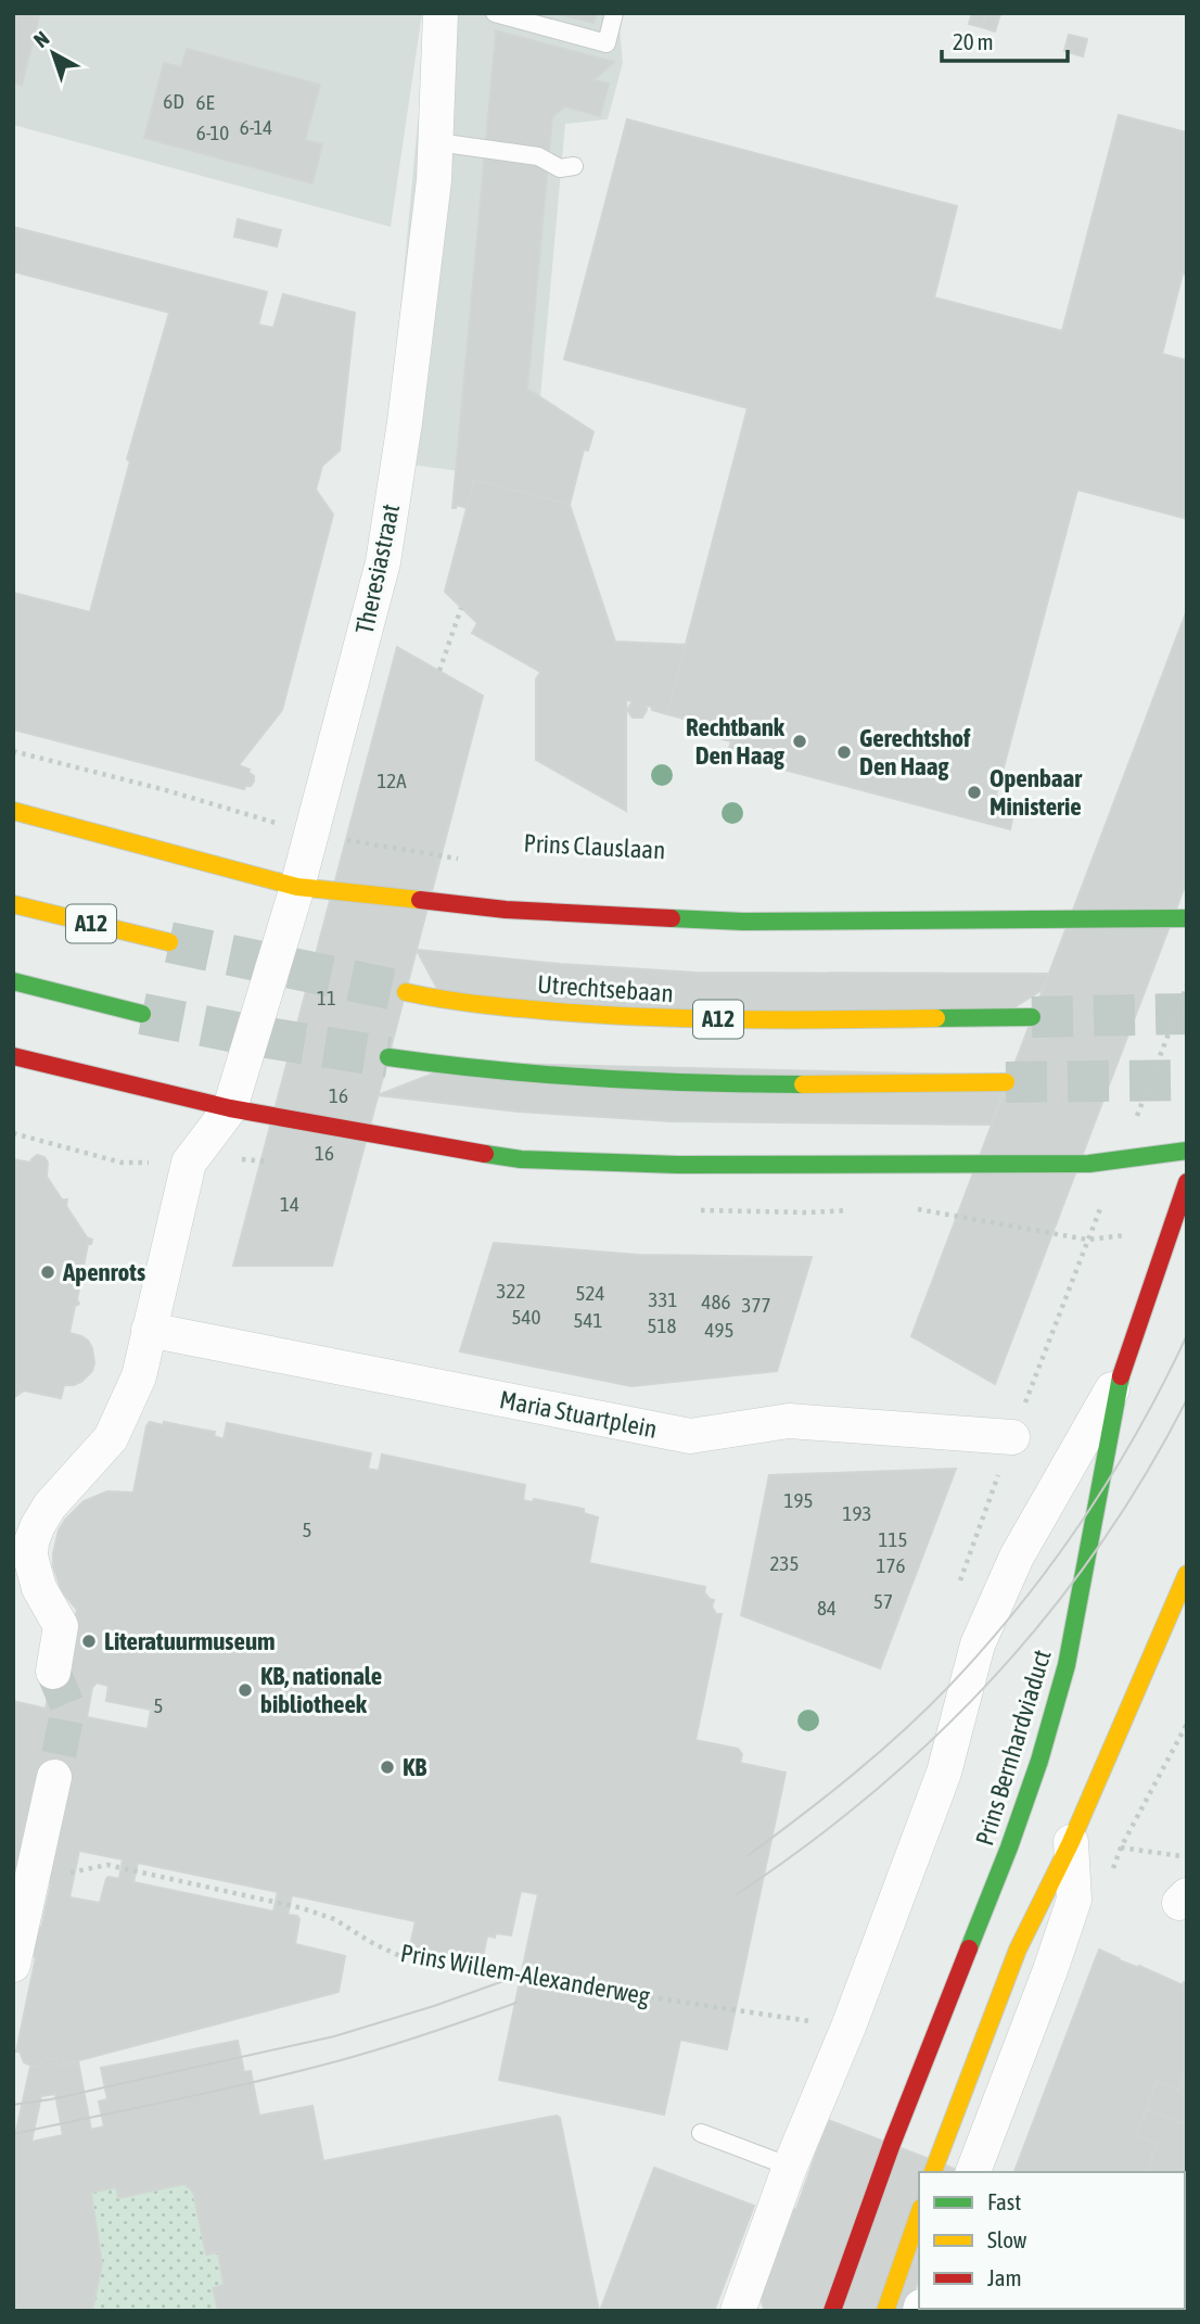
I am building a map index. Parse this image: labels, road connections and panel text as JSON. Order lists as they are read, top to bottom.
{
  "streets": {
    "street": [
      "Theresiastraat",
      "A12",
      "Utrechtsebaan",
      "Maria Stuartplein",
      "Prins Bernhardviaduct"
    ],
    "path": ["Prins Willem-Alexanderweg"]
  },
  "places": [
    "Rechtbank Den Haag",
    "Gerechtshof Den Haag",
    "Openbaar Ministerie",
    "Apenrots",
    "Literatuurmuseum",
    "KB, nationale bibliotheek",
    "KB"
  ],
  "house_numbers": [
    "6D",
    "6E",
    "6-14",
    "6-10",
    "12A",
    "11",
    "16",
    "16",
    "14",
    "322",
    "524",
    "331",
    "486",
    "377",
    "540",
    "541",
    "518",
    "495",
    "195",
    "193",
    "5",
    "115",
    "235",
    "176",
    "57",
    "84",
    "5"
  ],
  "legend": ["Fast", "Slow", "Jam"],
  "scale_bar": "20 m",
  "north": "top left"
}
